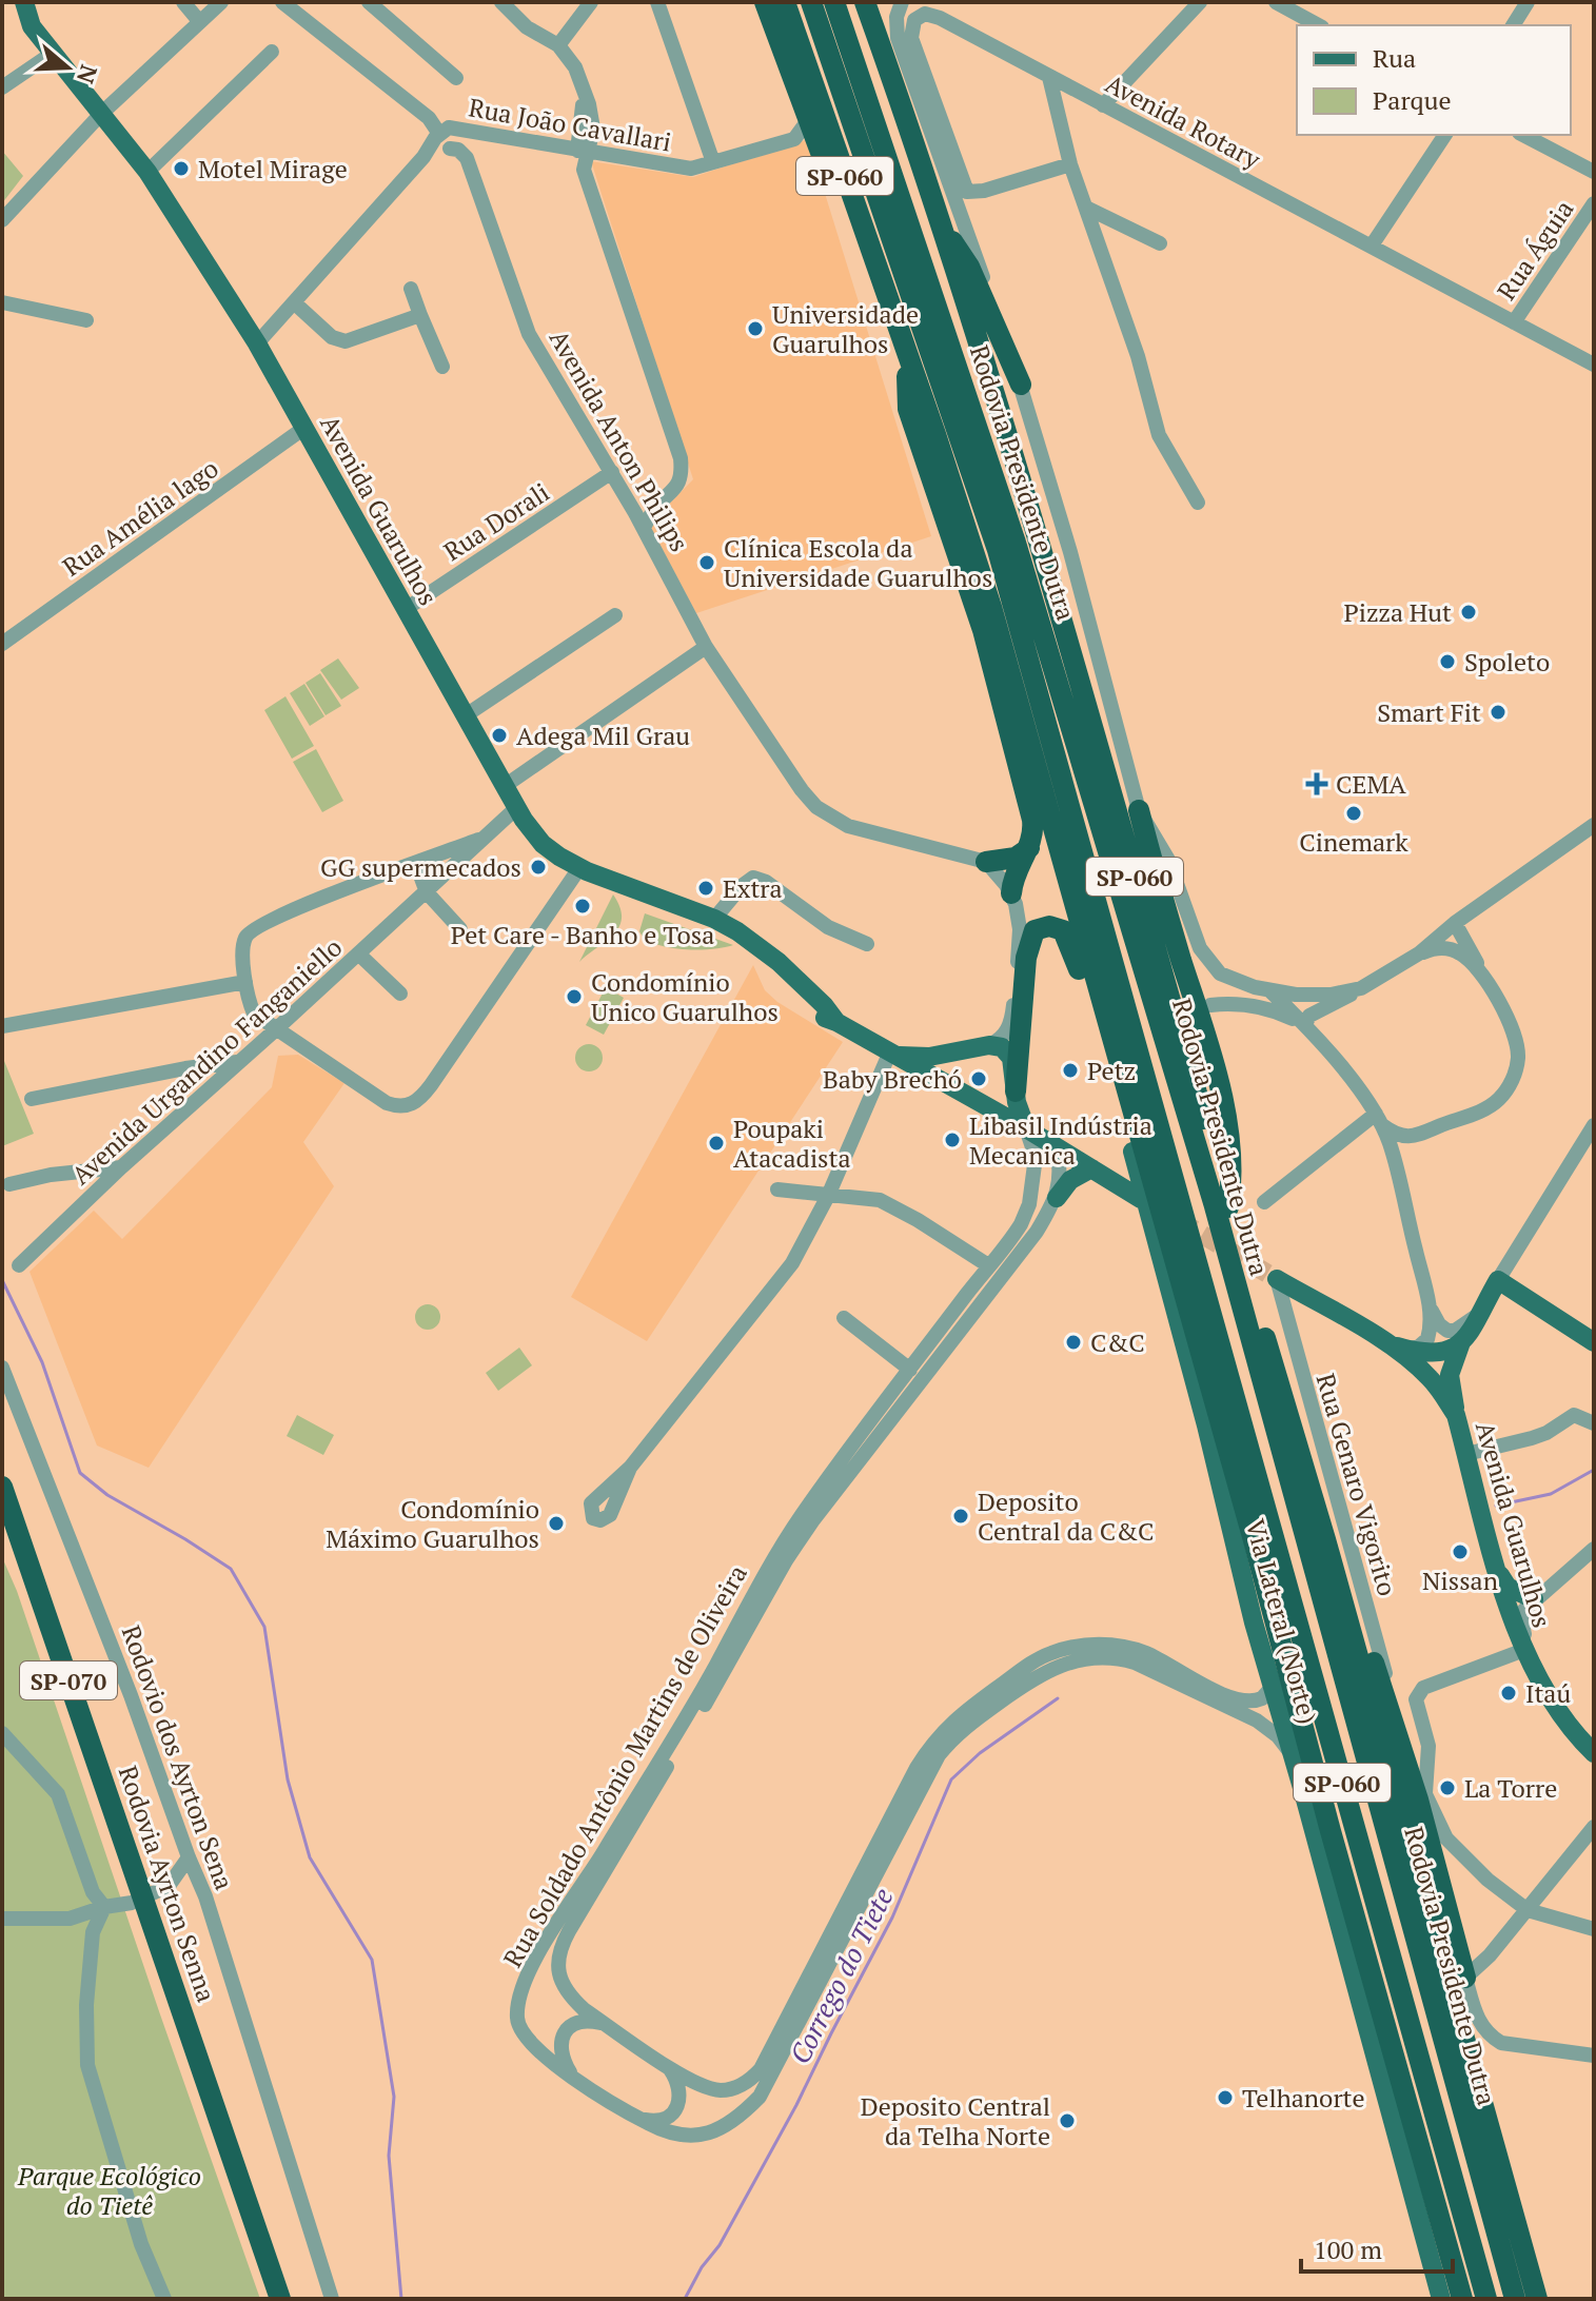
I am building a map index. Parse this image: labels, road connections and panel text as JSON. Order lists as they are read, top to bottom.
{
  "streets": {
    "highway": [
      "SP-060",
      "Rodovia Presidente Dutra",
      "SP-070",
      "Rodovia Ayrton Senna"
    ],
    "main road": ["Avenida Guarulhos", "Via Lateral (Norte)"],
    "street": [
      "Avenida Rotary",
      "Rua João Cavallari",
      "Rua Águia",
      "Avenida Anton Philips",
      "Rua Amélia lago",
      "Rua Dorali",
      "Avenida Urgandino Fanganiello",
      "Rua Genaro Vigorito",
      "Rodovio dos Ayrton Sena",
      "Rua Soldado Antônio Martins de Oliveira"
    ]
  },
  "crossings": [
    ["Avenida Rotary", "Rua Águia"],
    ["Rua João Cavallari", "Avenida Guarulhos"],
    ["SP-060", "Avenida Guarulhos"],
    ["Avenida Anton Philips", "Rua Dorali"],
    ["Avenida Guarulhos", "Rua Amélia lago"],
    ["Avenida Guarulhos", "Rua Dorali"],
    ["Avenida Guarulhos", "Avenida Urgandino Fanganiello"],
    ["Avenida Guarulhos", "Rua Genaro Vigorito"],
    ["Avenida Guarulhos", "Rua Soldado Antônio Martins de Oliveira"],
    ["Via Lateral (Norte)", "Rua Soldado Antônio Martins de Oliveira"]
  ],
  "water": ["Corrego do Tiete"],
  "parks": ["Parque Ecológico do Tietê"],
  "places": {
    "other": [
      "Motel Mirage",
      "Universidade Guarulhos",
      "Clínica Escola da Universidade Guarulhos",
      "Pizza Hut",
      "Spoleto",
      "Smart Fit",
      "Adega Mil Grau",
      "Cinemark",
      "GG supermecados",
      "Extra",
      "Pet Care - Banho e Tosa",
      "Condomínio Unico Guarulhos",
      "Petz",
      "Baby Brechó",
      "Libasil Indústria Mecanica",
      "Poupaki Atacadista",
      "C&C",
      "Deposito Central da C&C",
      "Condomínio Máximo Guarulhos",
      "Nissan",
      "Itaú",
      "La Torre",
      "Telhanorte",
      "Deposito Central da Telha Norte"
    ],
    "health": ["CEMA"]
  },
  "legend": ["Rua", "Parque"],
  "scale_bar": "100 m",
  "north": "right"
}
